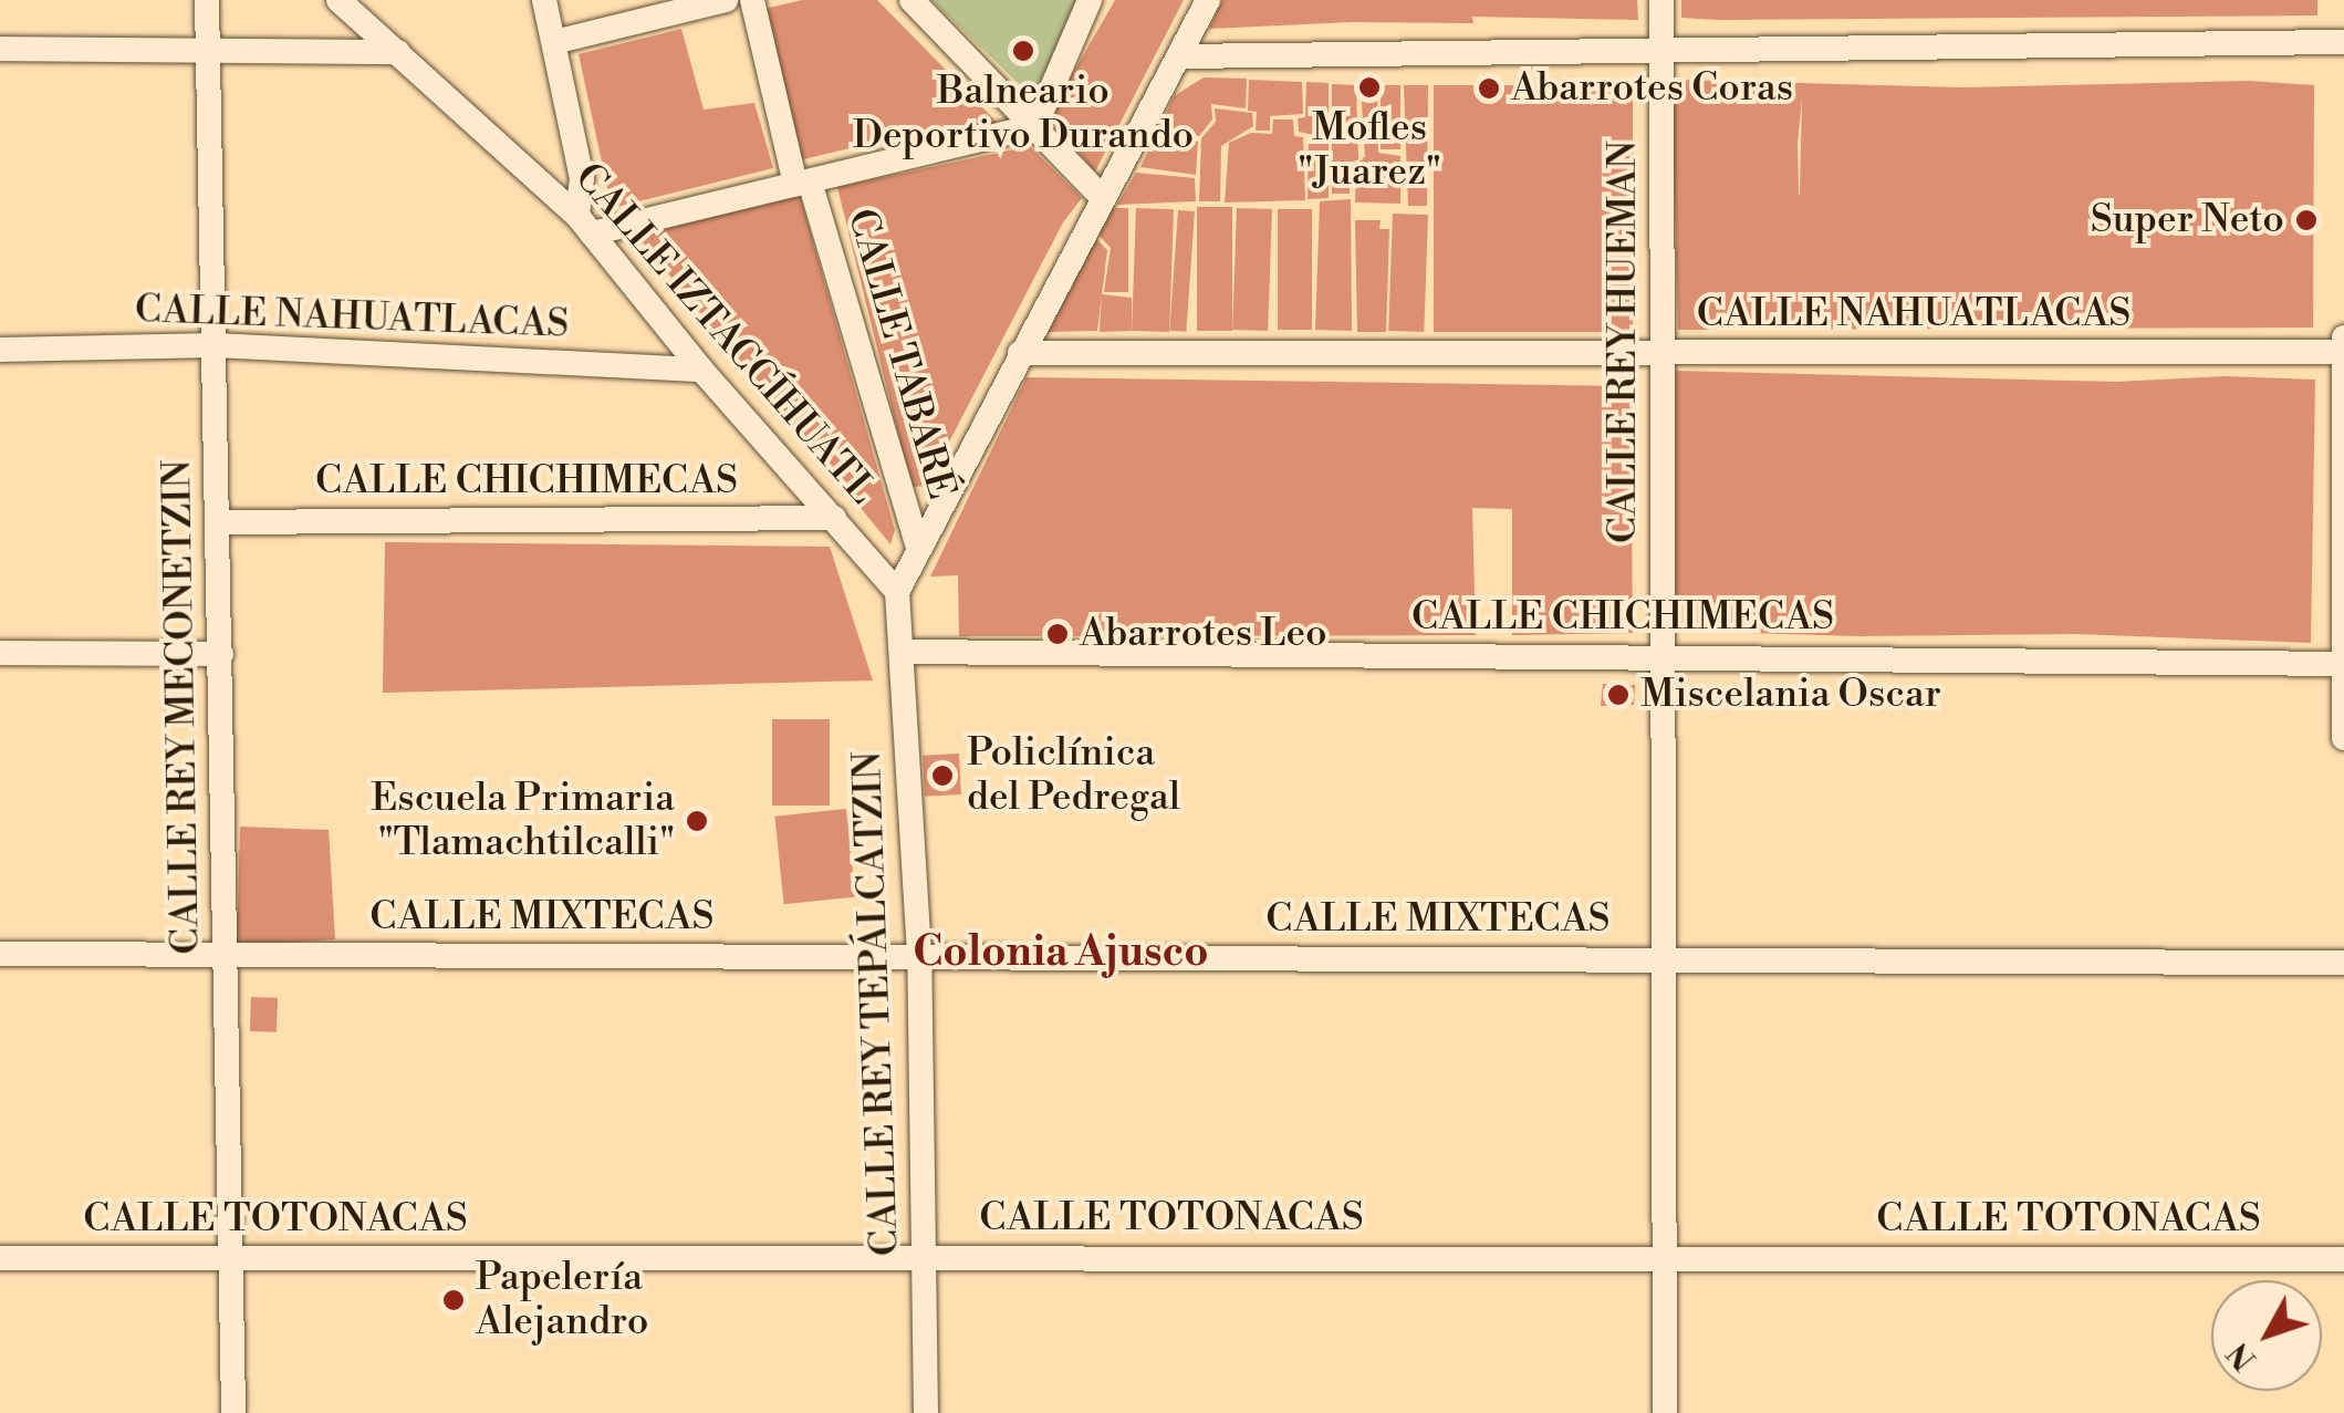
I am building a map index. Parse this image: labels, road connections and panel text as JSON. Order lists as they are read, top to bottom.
{
  "streets": {
    "street": [
      "CALLE NAHUATLACAS",
      "CALLE IZTACCÍHUATL",
      "CALLE REY HUEMAN",
      "CALLE TABARÉ",
      "CALLE CHICHIMECAS",
      "CALLE REY MECONETZIN",
      "CALLE MIXTECAS",
      "CALLE REY TEPÁLCATZIN",
      "CALLE TOTONACAS"
    ]
  },
  "crossings": [
    ["CALLE NAHUATLACAS", "CALLE IZTACCÍHUATL"],
    ["CALLE NAHUATLACAS", "CALLE REY HUEMAN"],
    ["CALLE NAHUATLACAS", "CALLE REY MECONETZIN"],
    ["CALLE IZTACCÍHUATL", "CALLE CHICHIMECAS"],
    ["CALLE IZTACCÍHUATL", "CALLE REY TEPÁLCATZIN"],
    ["CALLE REY HUEMAN", "CALLE CHICHIMECAS"],
    ["CALLE REY HUEMAN", "CALLE MIXTECAS"],
    ["CALLE REY HUEMAN", "CALLE TOTONACAS"],
    ["CALLE CHICHIMECAS", "CALLE REY MECONETZIN"],
    ["CALLE CHICHIMECAS", "CALLE REY TEPÁLCATZIN"],
    ["CALLE REY MECONETZIN", "CALLE MIXTECAS"],
    ["CALLE REY MECONETZIN", "CALLE TOTONACAS"],
    ["CALLE MIXTECAS", "CALLE REY TEPÁLCATZIN"],
    ["CALLE REY TEPÁLCATZIN", "CALLE TOTONACAS"]
  ],
  "districts": ["Colonia Ajusco"],
  "places": [
    "Balneario Deportivo Durando",
    "Mofles \"Juarez\"",
    "Abarrotes Coras",
    "Super Neto",
    "Abarrotes Leo",
    "Miscelania Oscar",
    "Policlínica del Pedregal",
    "Escuela Primaria \"Tlamachtilcalli\"",
    "Papelería Alejandro"
  ],
  "north": "bottom left"
}
